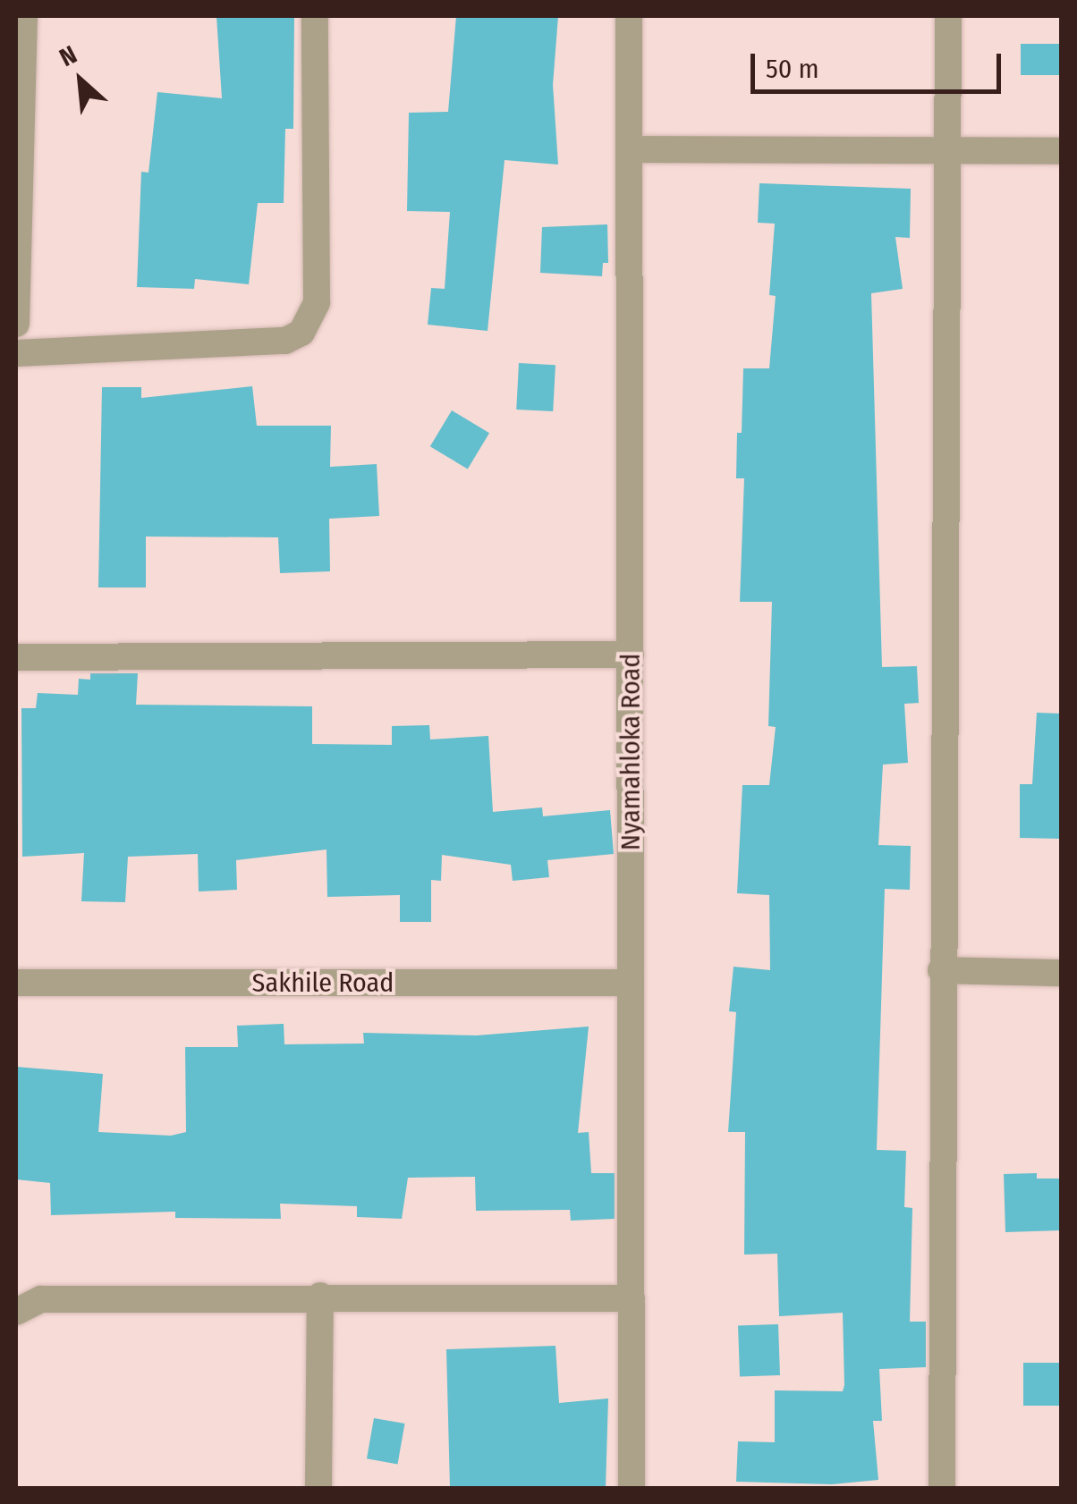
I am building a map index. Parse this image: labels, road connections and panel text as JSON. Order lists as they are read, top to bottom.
{
  "streets": {
    "street": ["Nyamahloka Road", "Sakhile Road"]
  },
  "crossings": [
    ["Nyamahloka Road", "Sakhile Road"]
  ],
  "scale_bar": "50 m",
  "north": "top left"
}
